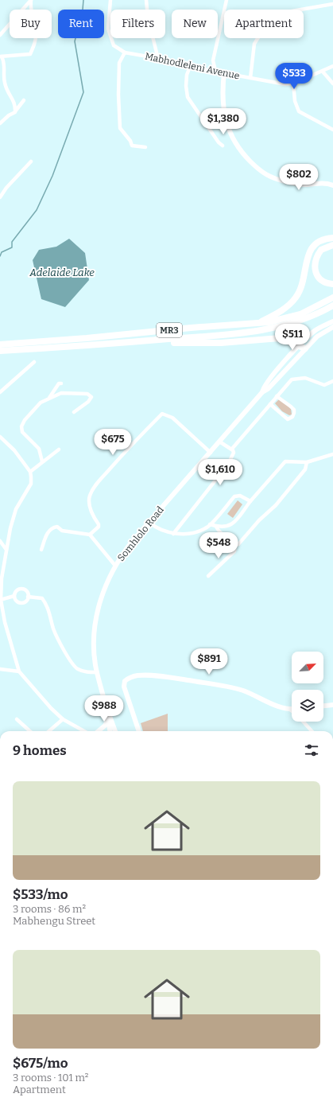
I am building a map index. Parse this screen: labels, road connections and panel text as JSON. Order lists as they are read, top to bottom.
{
  "streets": {
    "highway": ["MR3"],
    "main road": ["Somhlolo Road"],
    "street": ["Mabhodleleni Avenue"]
  },
  "water": ["Adelaide Lake"],
  "north": "top right",
  "page": {
    "chip": [
      "Buy",
      "Rent",
      "Filters",
      "New",
      "Apartment"
    ],
    "price": [
      "$533",
      "$1,380",
      "$802",
      "$511",
      "$675",
      "$1,610",
      "$548",
      "$891",
      "$988"
    ],
    "heading": "9 homes",
    "list": [
      {
        "name": "$533/mo",
        "note": "3 rooms · 86 m² · Mabhengu Street"
      },
      {
        "name": "$675/mo",
        "note": "3 rooms · 101 m² · Apartment"
      }
    ]
  }
}
